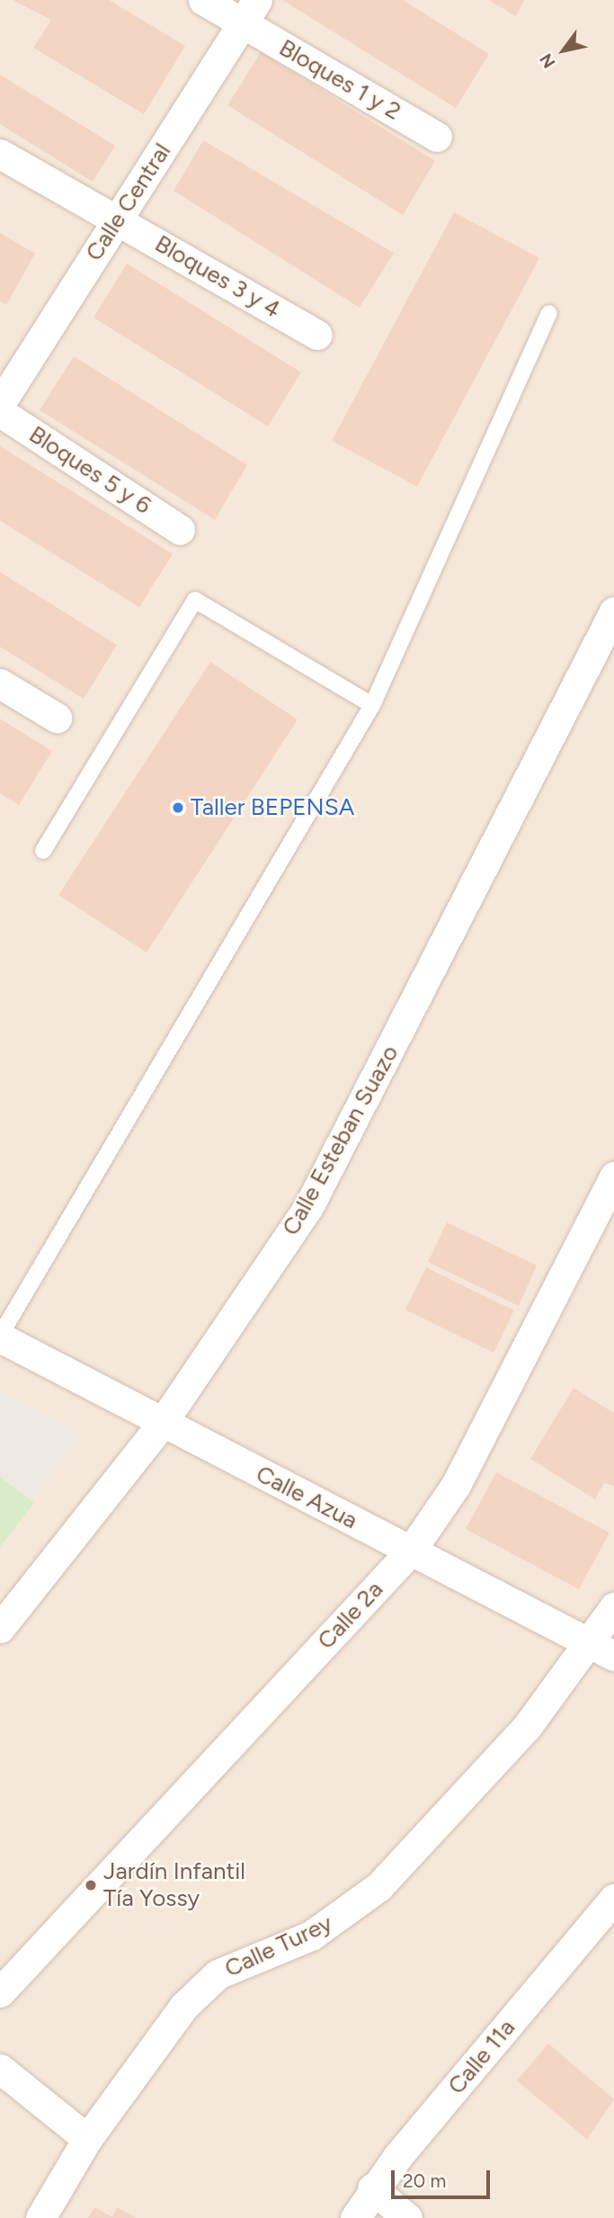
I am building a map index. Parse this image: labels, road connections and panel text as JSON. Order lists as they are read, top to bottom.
{
  "streets": {
    "street": [
      "Bloques 1 y 2",
      "Calle Central",
      "Bloques 3 y 4",
      "Bloques 5 y 6",
      "Calle Esteban Suazo",
      "Calle Azua",
      "Calle 2a",
      "Calle Turey",
      "Calle 11a"
    ]
  },
  "crossings": [
    ["Bloques 1 y 2", "Calle Central"],
    ["Calle Central", "Bloques 3 y 4"],
    ["Calle Esteban Suazo", "Calle Azua"],
    ["Calle Azua", "Calle 2a"],
    ["Calle Azua", "Calle Turey"]
  ],
  "places": ["Taller BEPENSA", "Jardín Infantil Tía Yossy"],
  "scale_bar": "20 m",
  "north": "bottom left"
}
